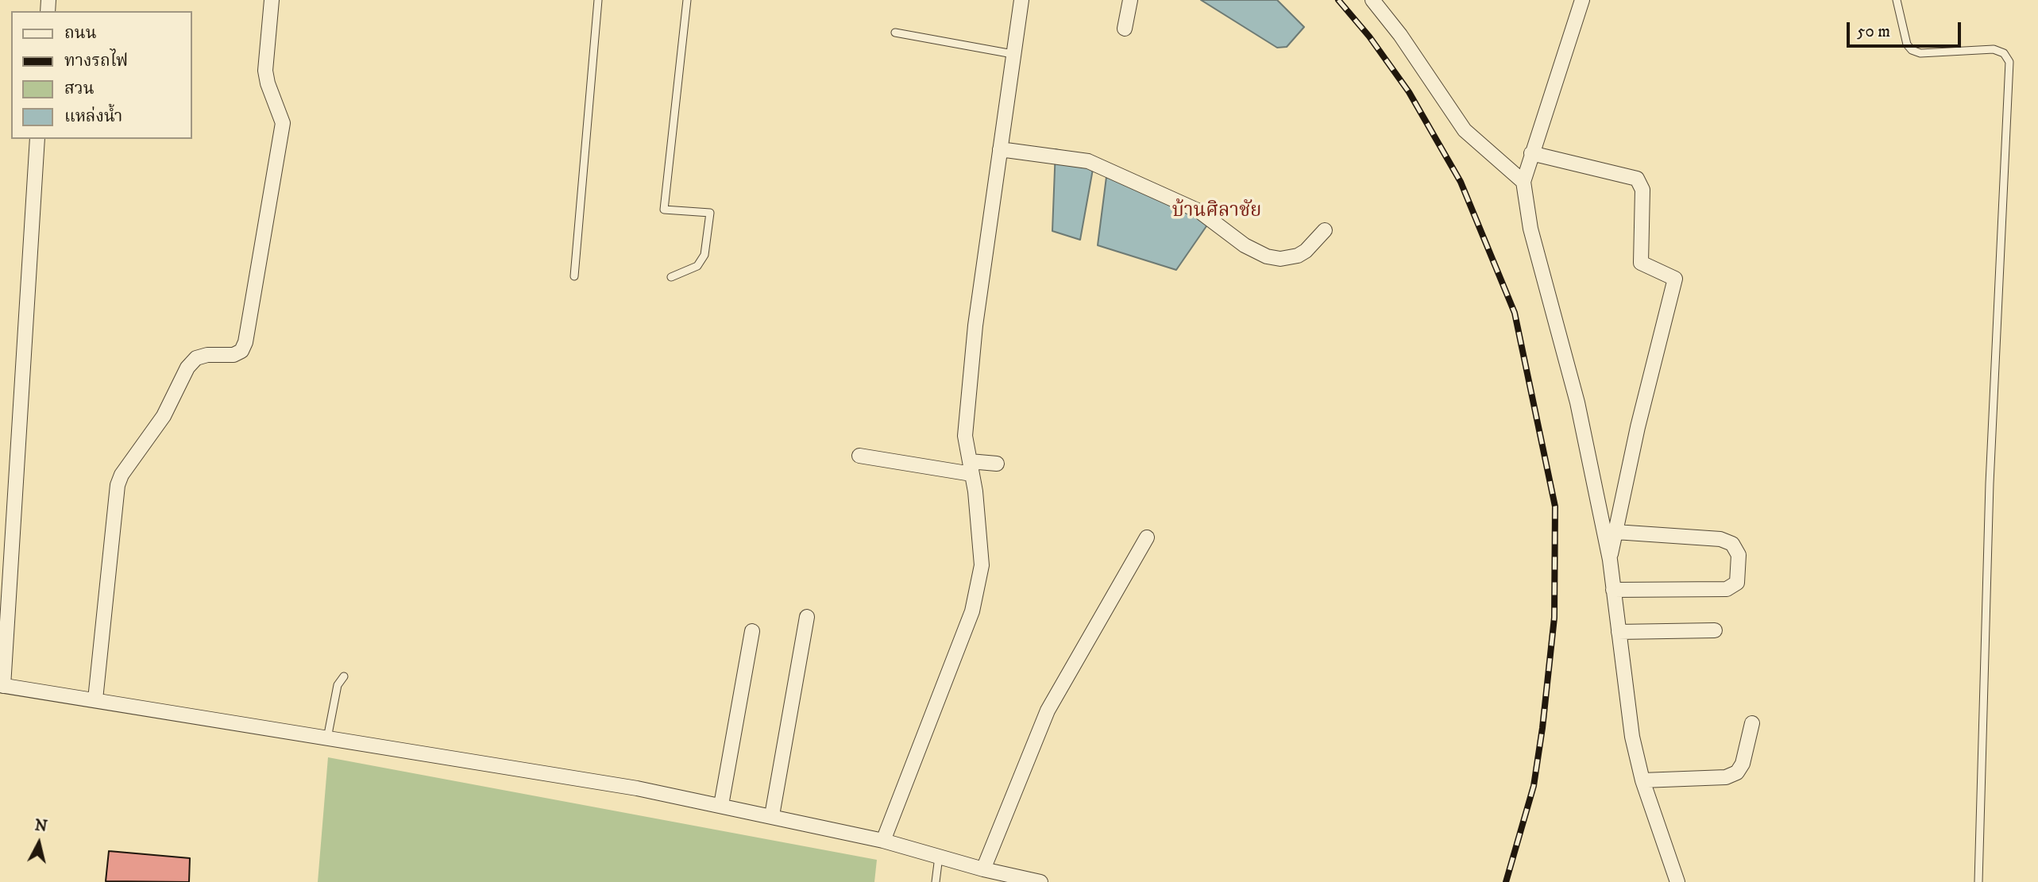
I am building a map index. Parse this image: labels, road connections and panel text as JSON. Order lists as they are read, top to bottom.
{
  "districts": ["บ้านศิลาชัย"],
  "legend": [
    "ถนน",
    "ทางรถไฟ",
    "สวน",
    "แหล่งน้ำ"
  ],
  "scale_bar": "50 m",
  "north": "top"
}
